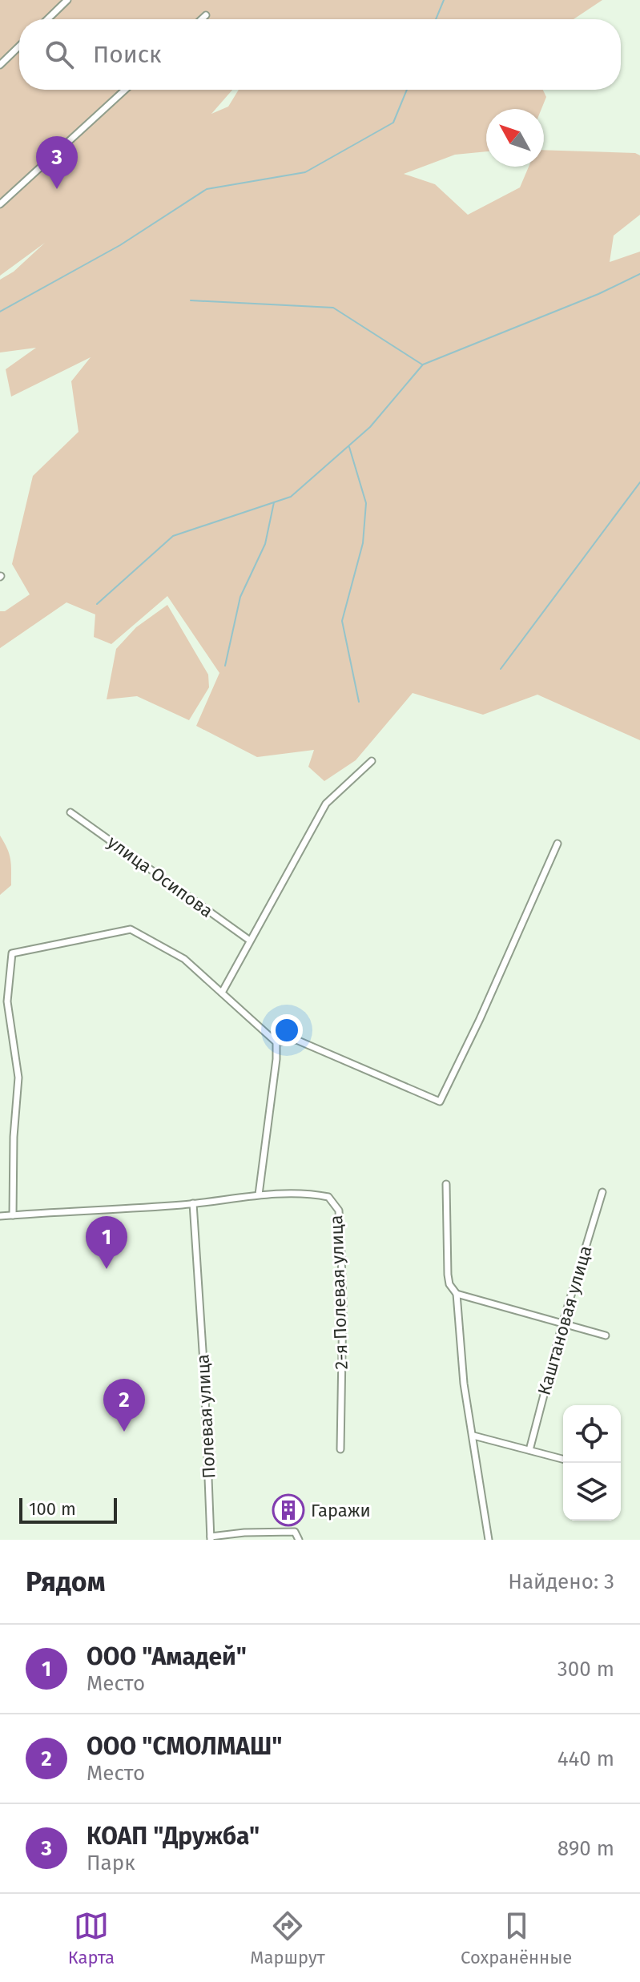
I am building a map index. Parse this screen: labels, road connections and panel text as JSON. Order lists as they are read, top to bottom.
{
  "streets": {
    "street": [
      "улица Осипова",
      "2-я Полевая улица",
      "Каштановая улица",
      "Полевая улица"
    ]
  },
  "crossings": [
    ["2-я Полевая улица", "Полевая улица"]
  ],
  "places": {
    "building": ["Гаражи"]
  },
  "scale_bar": "100 m",
  "north": "top left",
  "page": {
    "search": "Поиск",
    "pins": ["3", "1", "2"],
    "scale": "100 m",
    "heading": ["Рядом", "Найдено: 3"],
    "list": [
      {
        "mark": "1",
        "name": "ООО \"Амадей\"",
        "note": "Место",
        "value": "300 m"
      },
      {
        "mark": "2",
        "name": "ООО \"СМОЛМАШ\"",
        "note": "Место",
        "value": "440 m"
      },
      {
        "mark": "3",
        "name": "КОАП \"Дружба\"",
        "note": "Парк",
        "value": "890 m"
      }
    ],
    "nav": ["Карта", "Маршрут", "Сохранённые"]
  }
}
